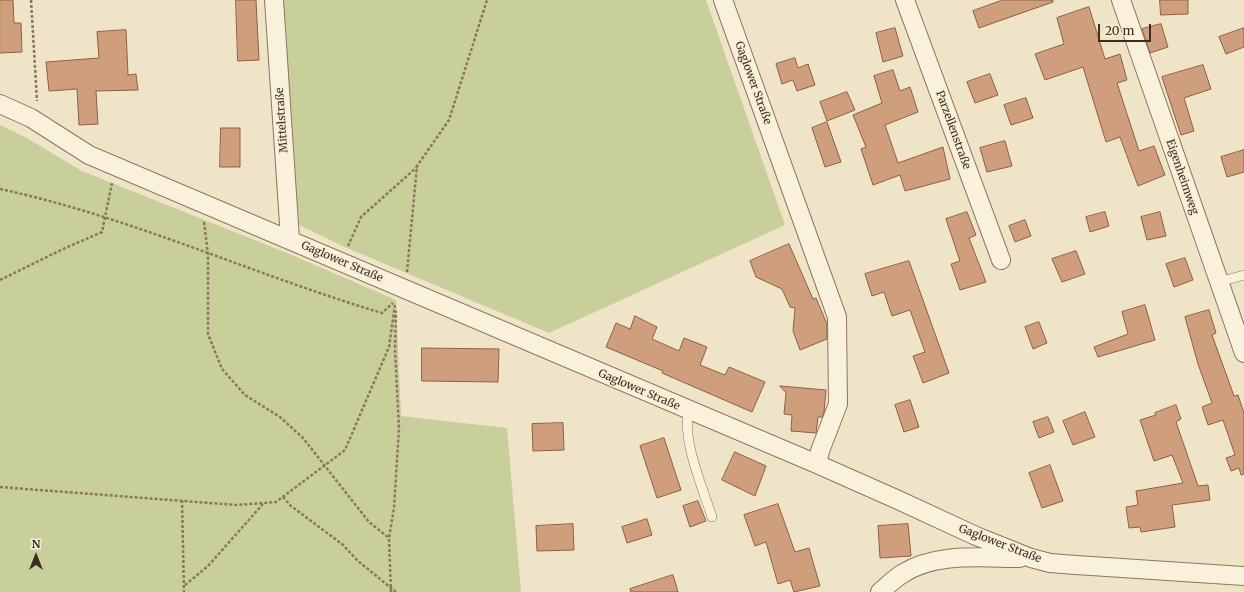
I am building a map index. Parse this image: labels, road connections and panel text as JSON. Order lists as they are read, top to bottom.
{
  "streets": {
    "street": [
      "Gaglower Straße",
      "Mittelstraße",
      "Parzellenstraße",
      "Eigenheimweg"
    ]
  },
  "crossings": [
    ["Gaglower Straße", "Mittelstraße"]
  ],
  "scale_bar": "20 m",
  "north": "top"
}
